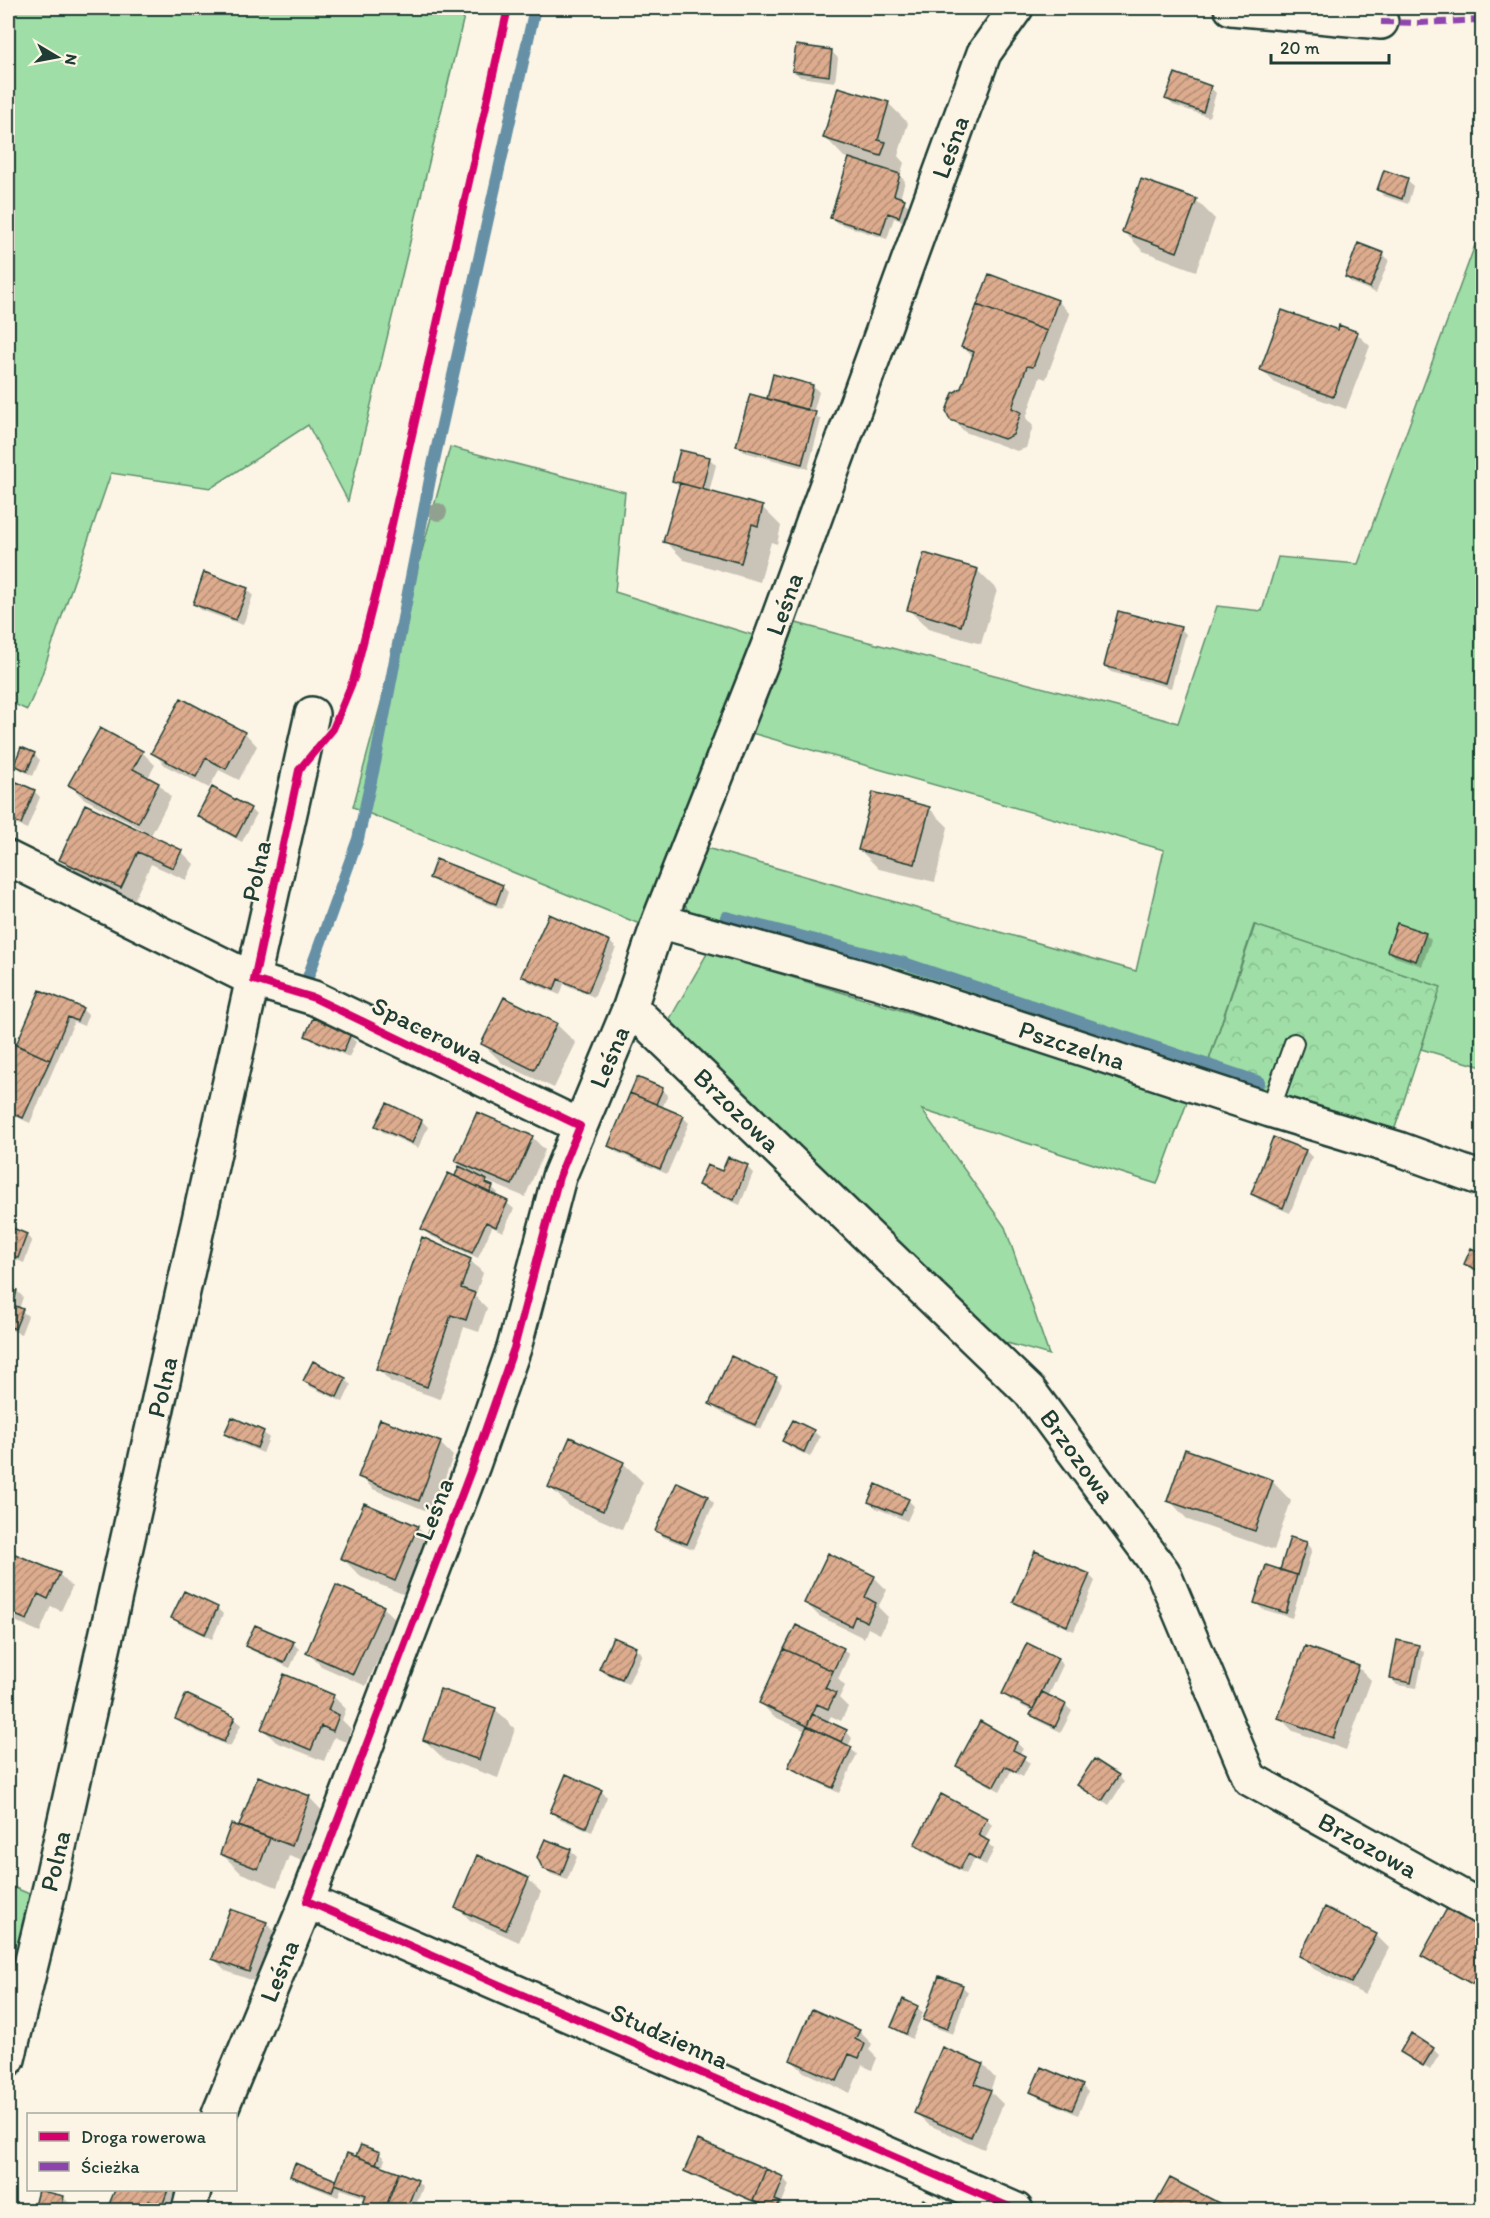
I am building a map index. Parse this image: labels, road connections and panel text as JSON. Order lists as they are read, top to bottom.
{
  "streets": {
    "street": [
      "Leśna",
      "Polna",
      "Spacerowa",
      "Pszczelna",
      "Brzozowa",
      "Studzienna"
    ]
  },
  "crossings": [
    ["Leśna", "Spacerowa"],
    ["Leśna", "Pszczelna"],
    ["Leśna", "Brzozowa"],
    ["Leśna", "Studzienna"],
    ["Polna", "Spacerowa"]
  ],
  "legend": ["Droga rowerowa", "Ścieżka"],
  "scale_bar": "20 m",
  "north": "right"
}
